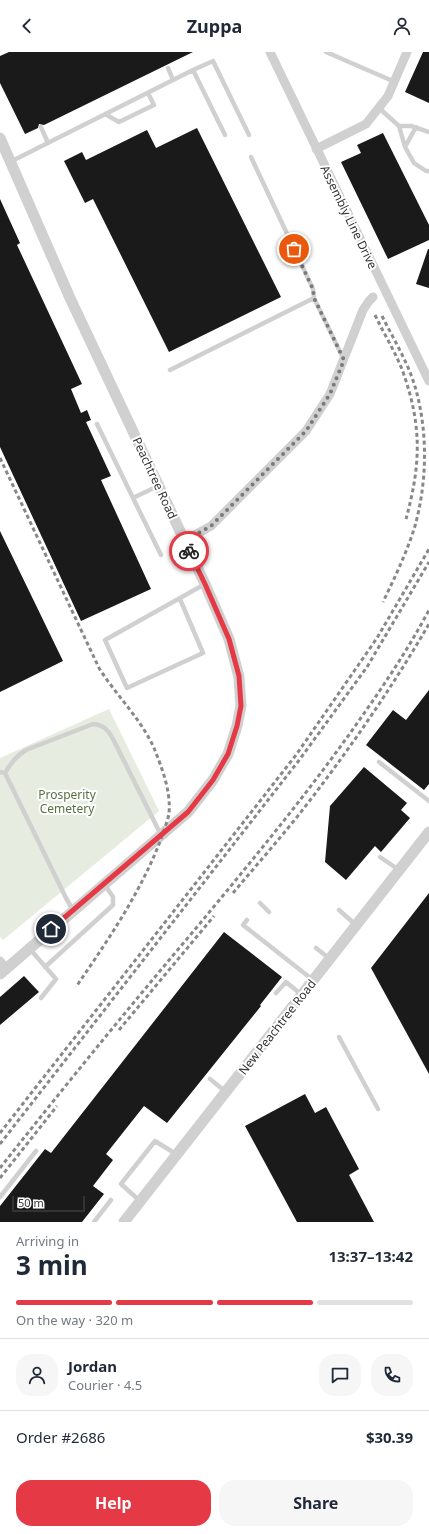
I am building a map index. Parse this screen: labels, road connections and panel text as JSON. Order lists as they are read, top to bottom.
{
  "streets": {
    "street": ["Assembly Line Drive", "Peachtree Road", "New Peachtree Road"]
  },
  "parks": ["Prosperity Cemetery"],
  "scale_bar": "50 m",
  "page": {
    "header": "Zuppa",
    "scale": "50 m",
    "heading": ["3 min", "Arriving in", "13:37–13:42"],
    "panel": [
      "Jordan",
      "Courier · 4.5",
      "Order #2686",
      "$30.39"
    ],
    "bar": "On the way · 320 m",
    "buttons": ["Help", "Share"]
  }
}
